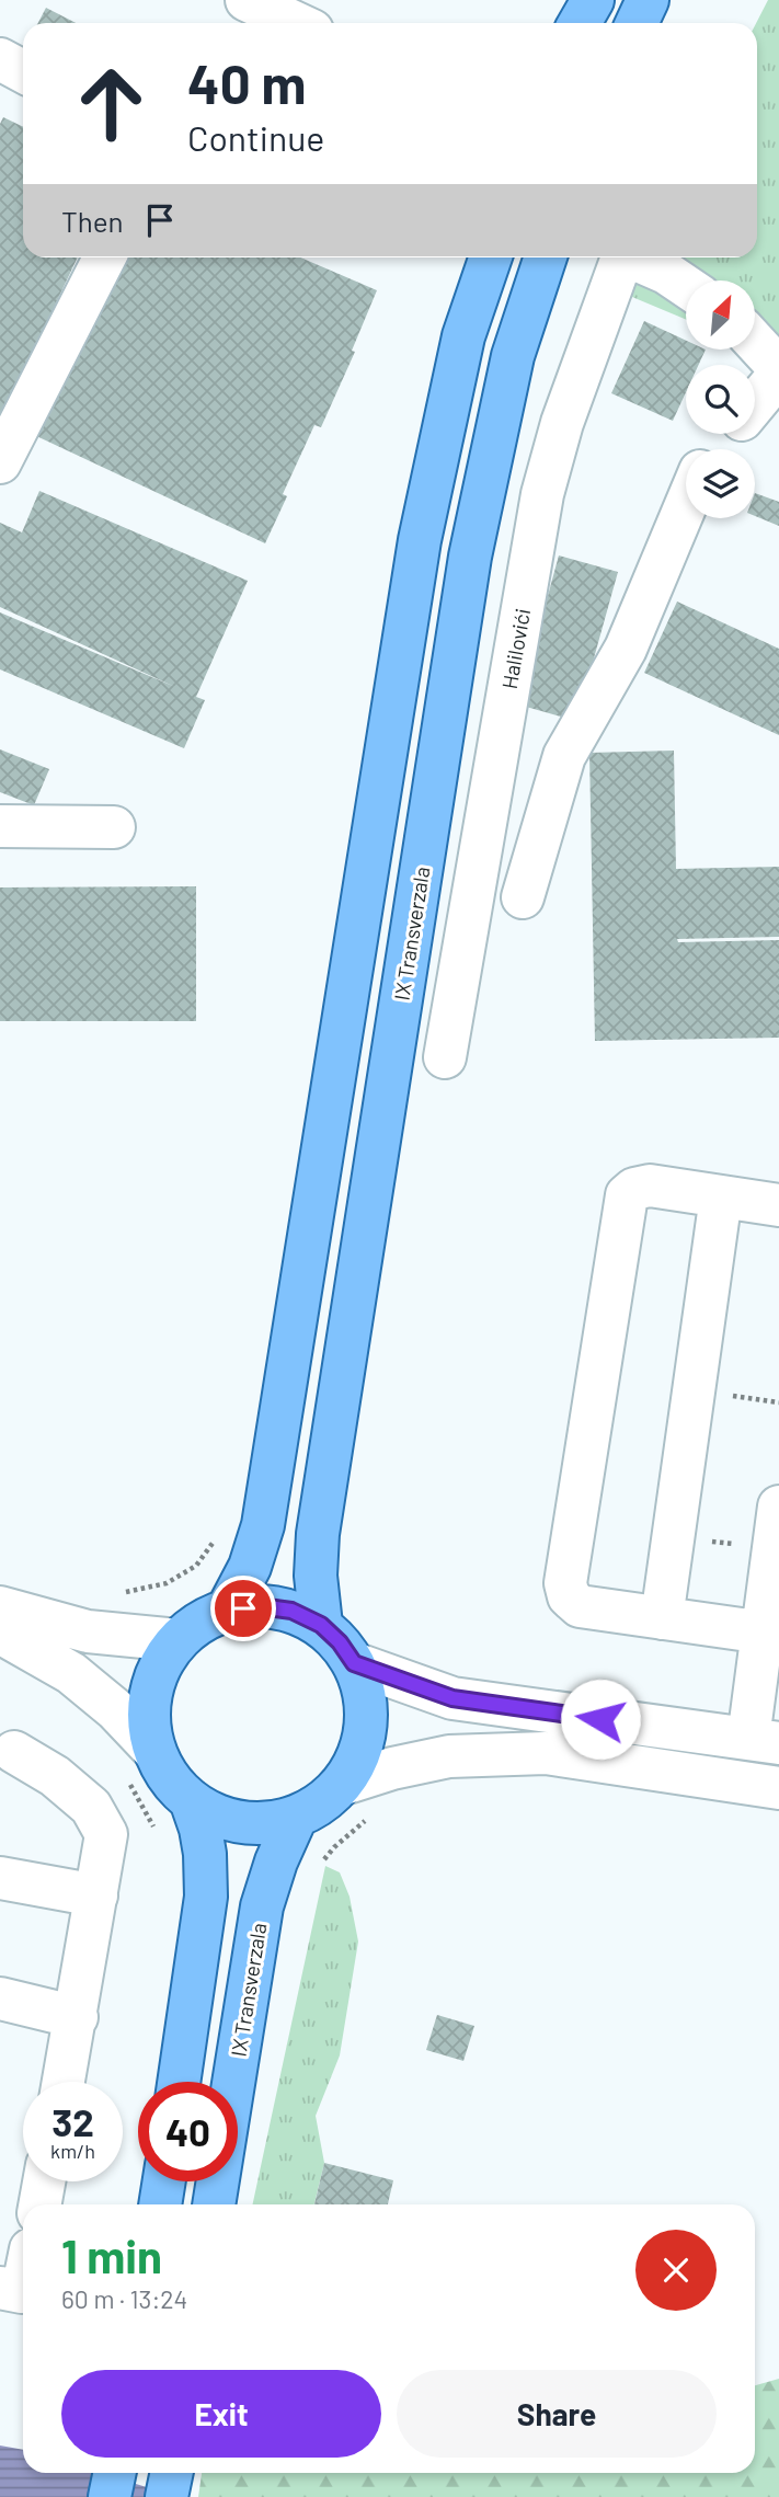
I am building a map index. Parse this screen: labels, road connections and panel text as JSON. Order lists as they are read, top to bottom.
{
  "streets": {
    "main road": ["IX Transverzala"],
    "street": ["Halilovići"]
  },
  "north": "top right",
  "page": {
    "turn": ["40 m", "Continue"],
    "then": "Then",
    "speed": "32 km/h",
    "limit": "40",
    "heading": ["1 min", "60 m · 13:24"],
    "buttons": ["Exit", "Share"]
  }
}
